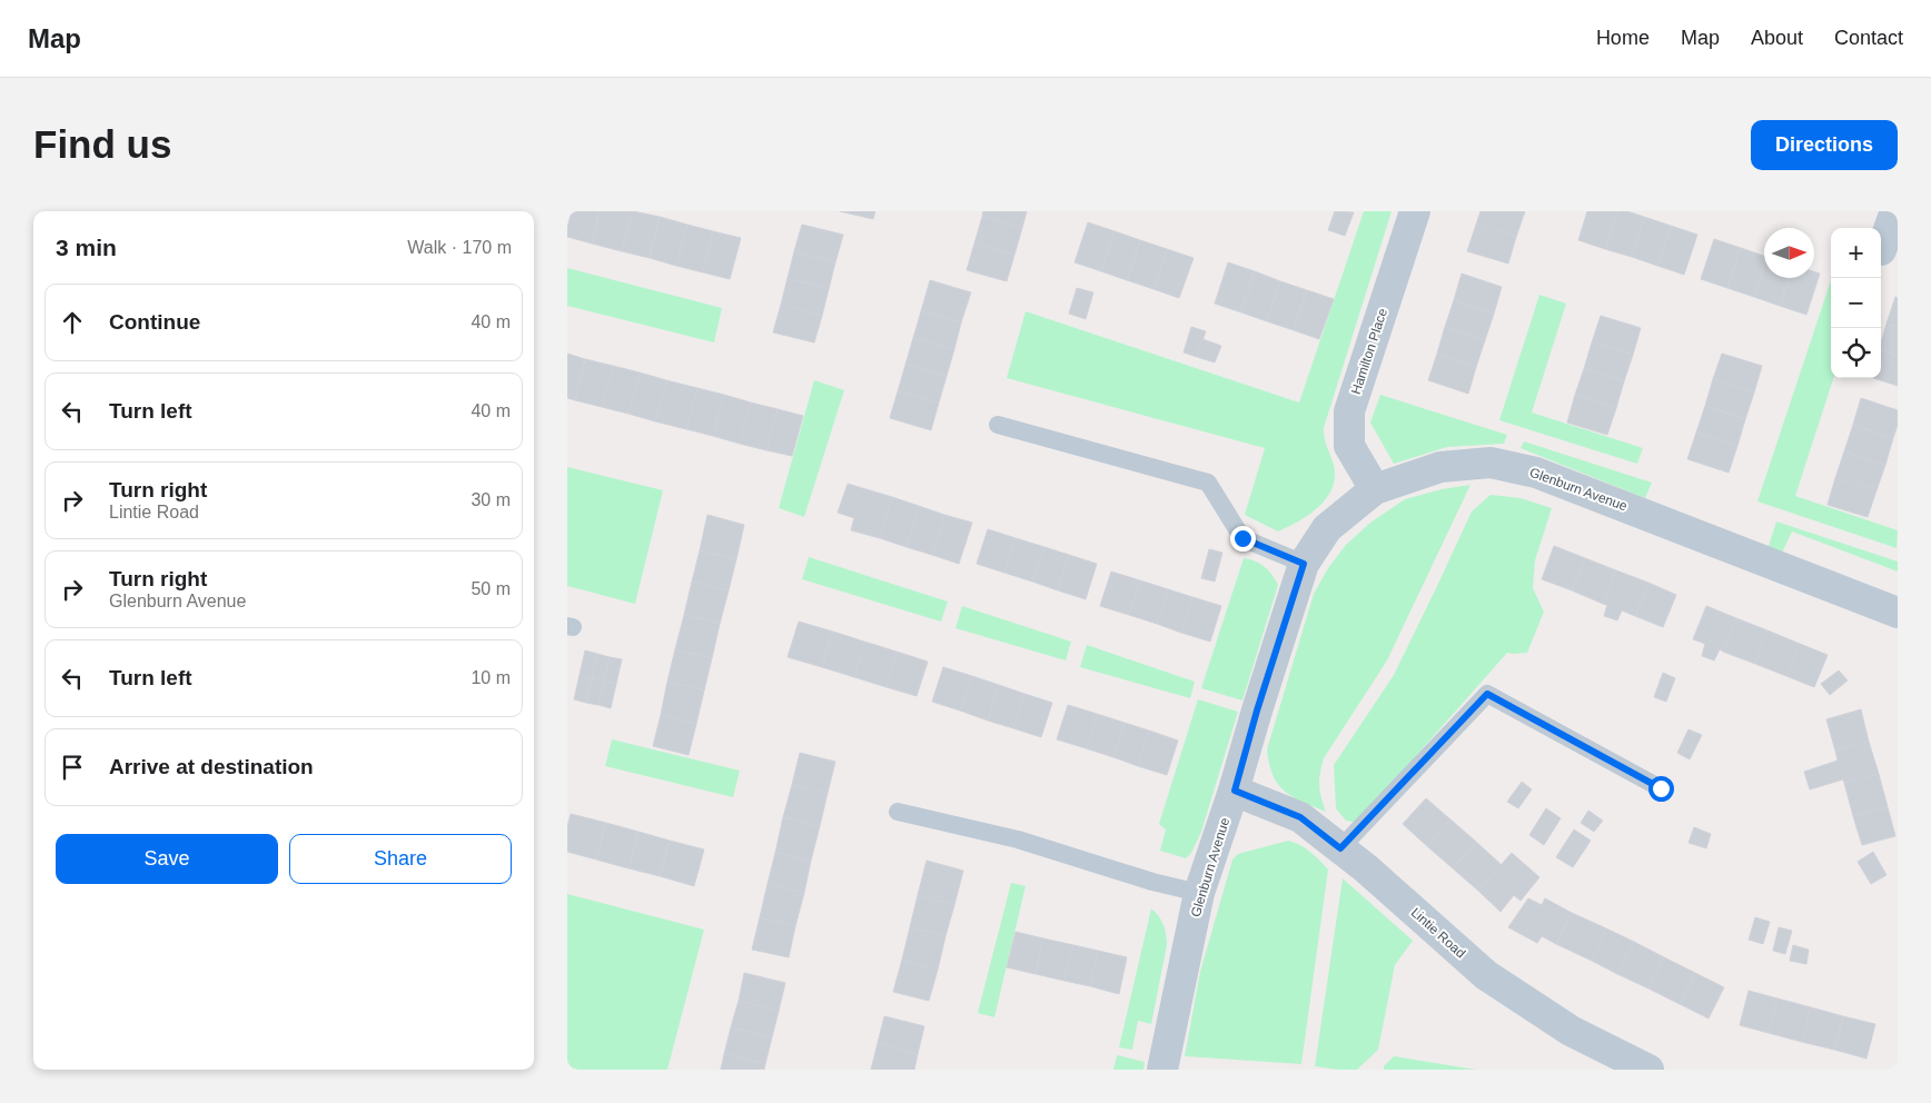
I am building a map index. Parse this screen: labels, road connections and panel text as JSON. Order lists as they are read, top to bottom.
{
  "streets": {
    "street": ["Hamilton Place", "Glenburn Avenue", "Lintie Road"]
  },
  "crossings": [
    ["Hamilton Place", "Glenburn Avenue"],
    ["Glenburn Avenue", "Lintie Road"]
  ],
  "north": "right",
  "page": {
    "header": "Map",
    "nav": [
      "Home",
      "Map",
      "About",
      "Contact"
    ],
    "buttons": [
      "Directions",
      ["Save", "Share"]
    ],
    "title": "Find us",
    "heading": ["3 min", "Walk · 170 m"],
    "map_buttons": ["+", "−"],
    "list": [
      ["Continue", "40 m"],
      ["Turn left", "40 m"],
      ["Turn right", "Lintie Road", "30 m"],
      ["Turn right", "Glenburn Avenue", "50 m"],
      ["Turn left", "10 m"],
      "Arrive at destination"
    ]
  }
}
